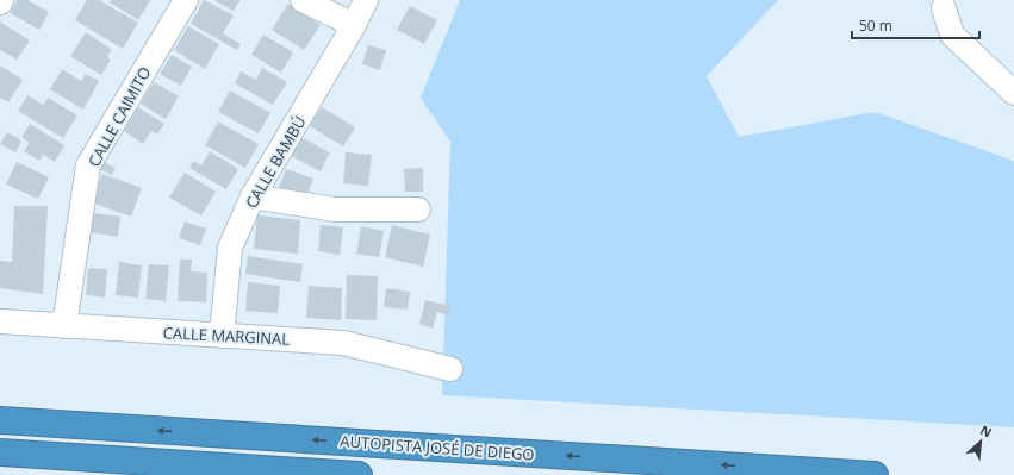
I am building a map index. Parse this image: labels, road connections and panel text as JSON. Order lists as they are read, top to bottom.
{
  "streets": {
    "highway": ["AUTOPISTA JOSÉ DE DIEGO"],
    "street": ["CALLE CAIMITO", "CALLE BAMBÚ", "CALLE MARGINAL"]
  },
  "crossings": [
    ["CALLE CAIMITO", "CALLE MARGINAL"],
    ["CALLE BAMBÚ", "CALLE MARGINAL"]
  ],
  "scale_bar": "50 m",
  "north": "top right"
}
